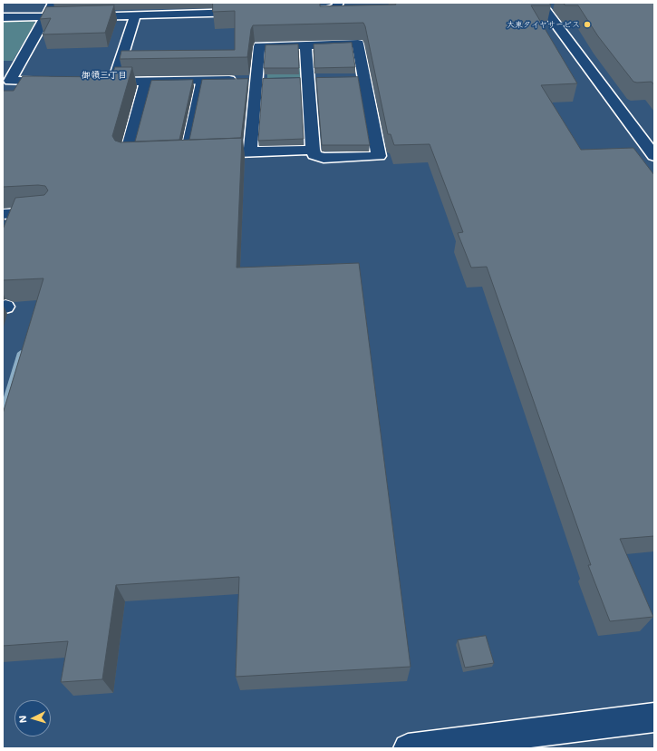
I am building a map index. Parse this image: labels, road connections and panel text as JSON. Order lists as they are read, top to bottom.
{
  "districts": ["御領三丁目"],
  "places": ["大東タイヤサービス"],
  "north": "left"
}
